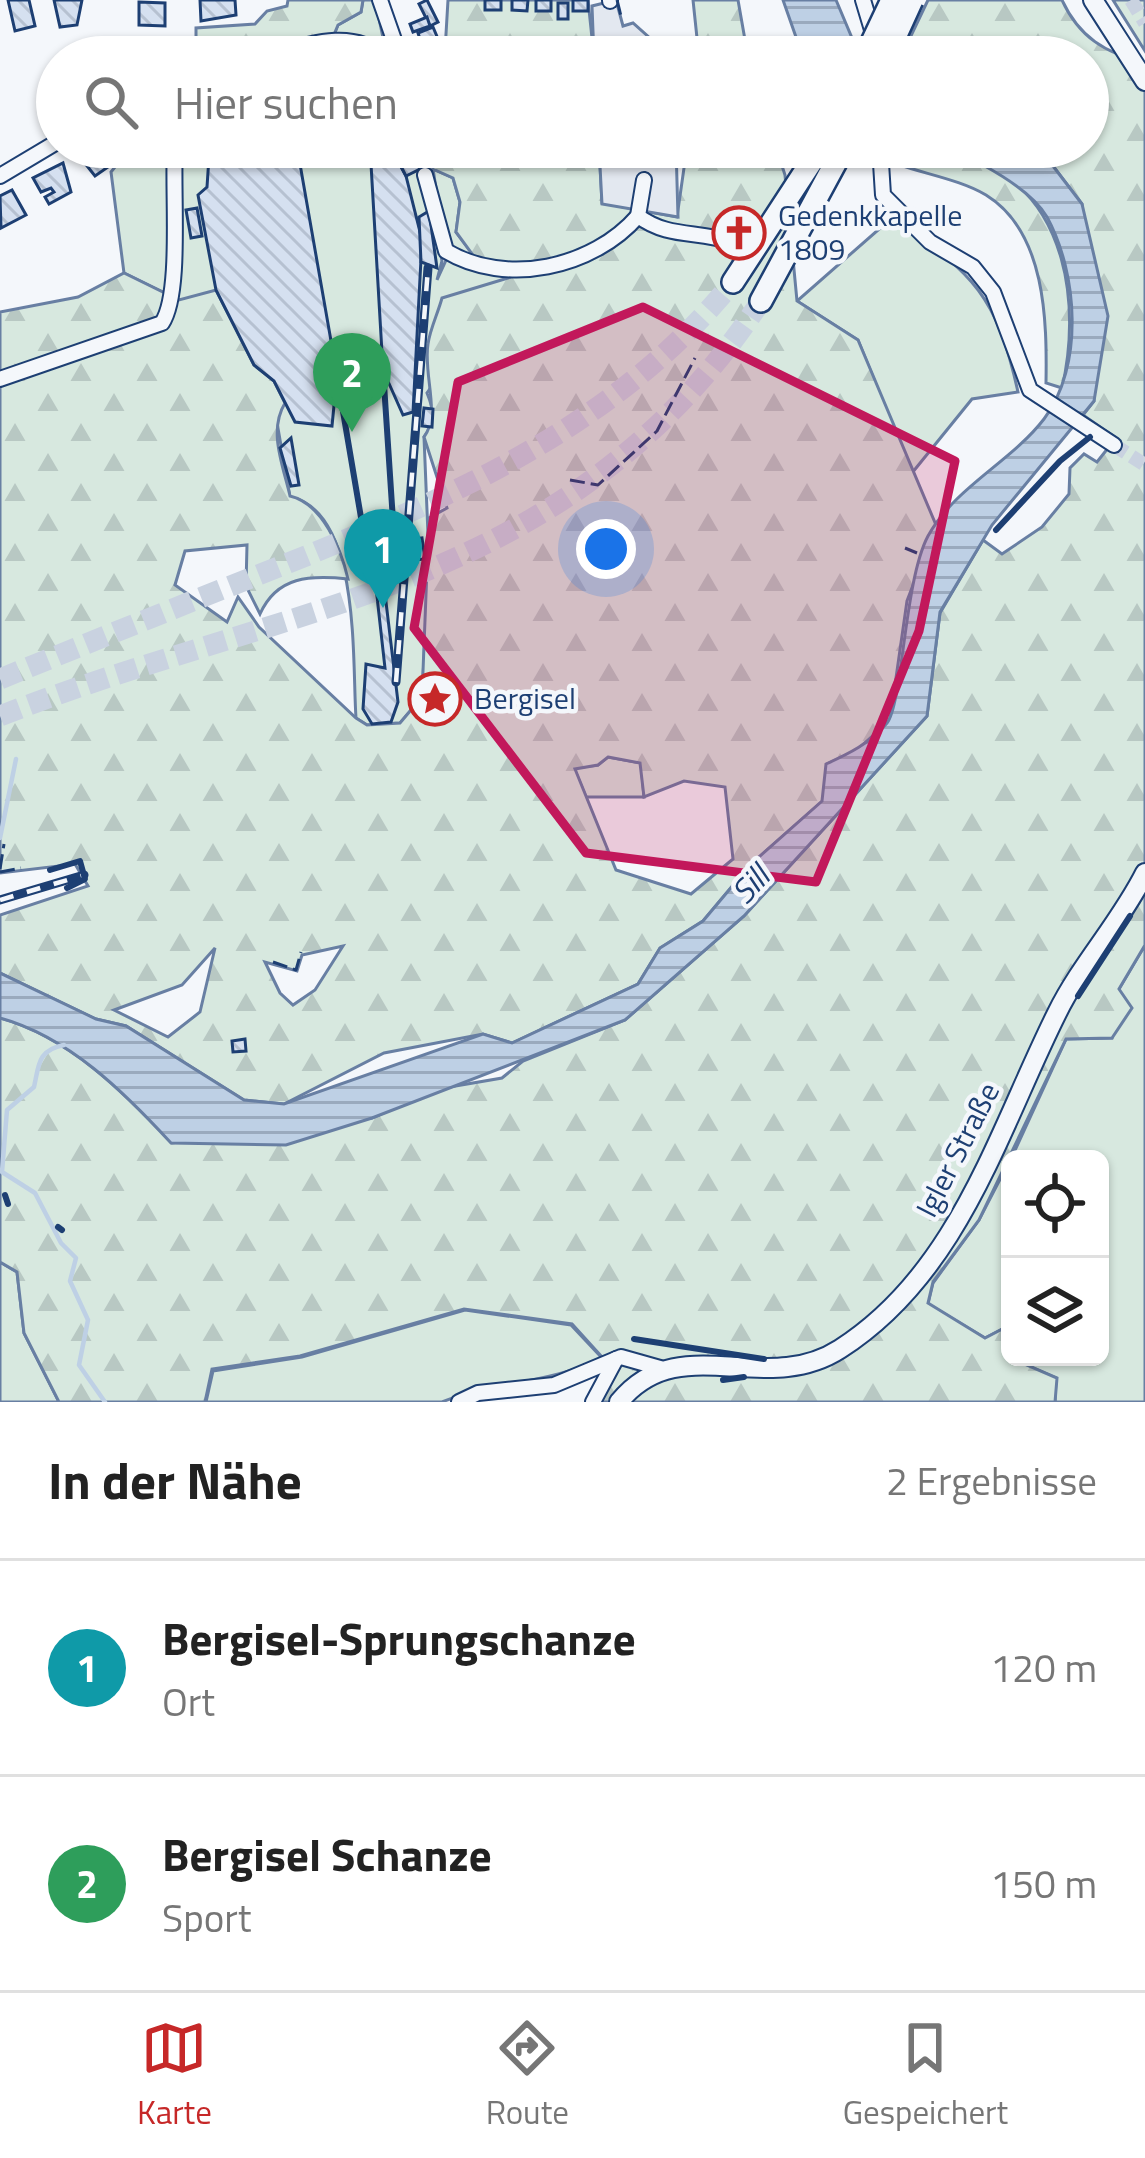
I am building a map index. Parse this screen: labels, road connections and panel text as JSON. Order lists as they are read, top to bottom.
{
  "streets": {
    "main road": ["Igler Straße"]
  },
  "water": ["Sill"],
  "places": {
    "church": ["Gedenkkapelle 1809"],
    "place": ["Bergisel"]
  },
  "page": {
    "search": "Hier suchen",
    "pins": ["2", "1"],
    "heading": ["In der Nähe", "2 Ergebnisse"],
    "list": [
      {
        "mark": "1",
        "name": "Bergisel-Sprungschanze",
        "note": "Ort",
        "value": "120 m"
      },
      {
        "mark": "2",
        "name": "Bergisel Schanze",
        "note": "Sport",
        "value": "150 m"
      }
    ],
    "nav": ["Karte", "Route", "Gespeichert"]
  }
}
